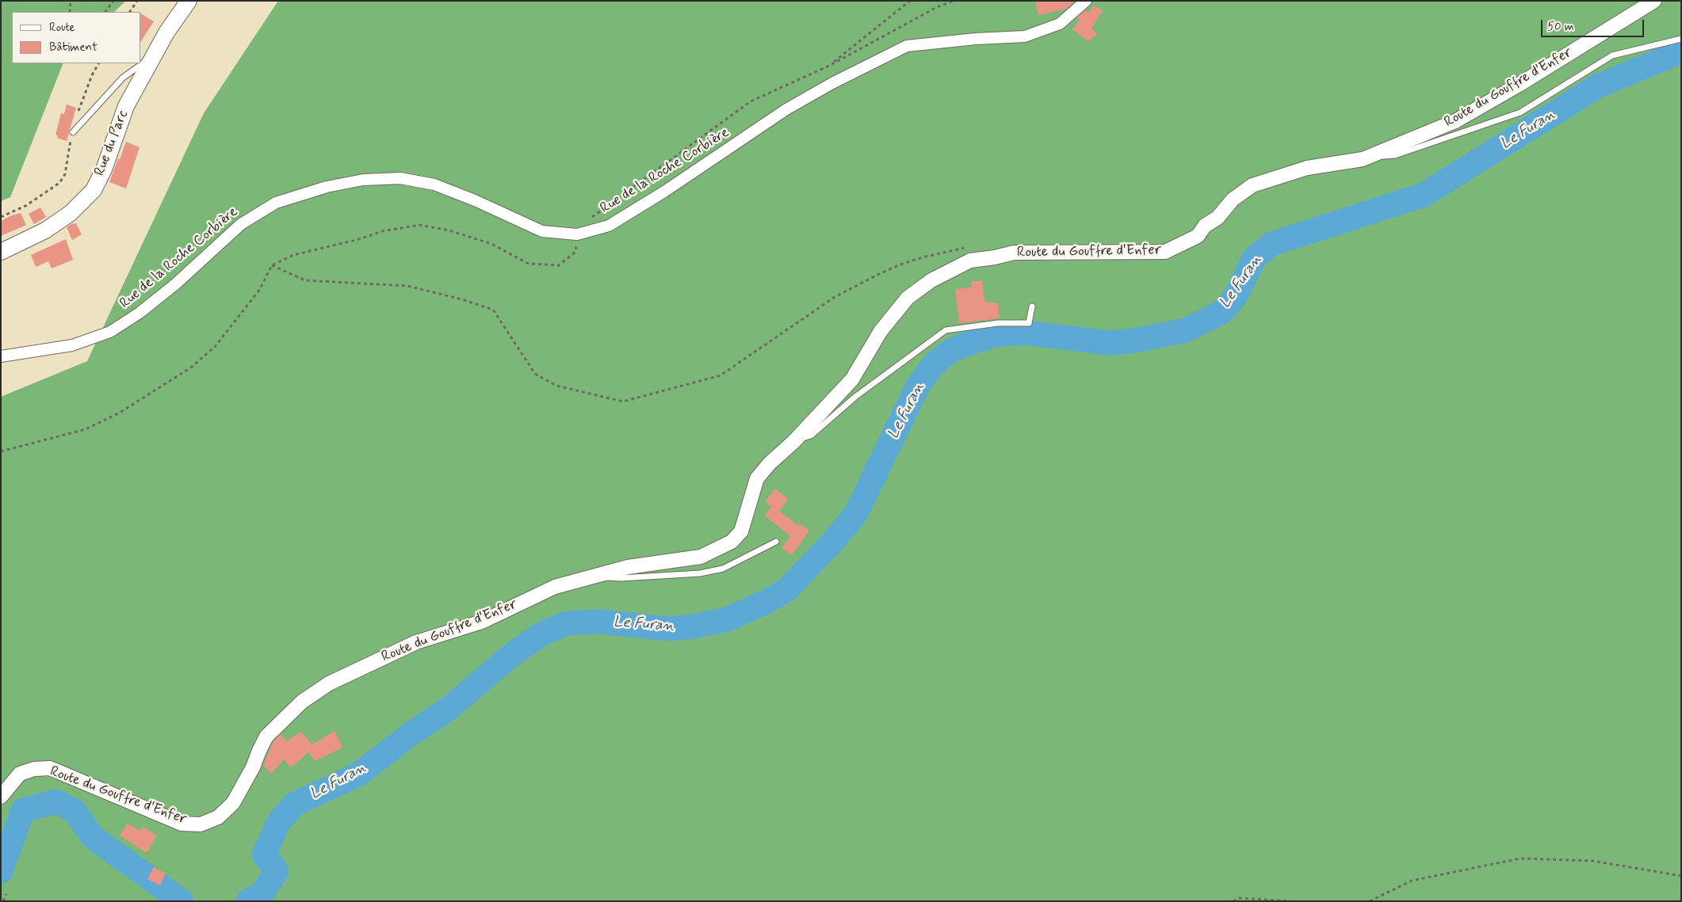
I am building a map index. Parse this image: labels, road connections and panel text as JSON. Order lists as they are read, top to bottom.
{
  "streets": {
    "main road": ["Rue du Parc"],
    "street": ["Route du Gouffre d'Enfer", "Rue de la Roche Corbière"]
  },
  "water": ["Le Furan"],
  "legend": ["Route", "Bâtiment"],
  "scale_bar": "50 m"
}
